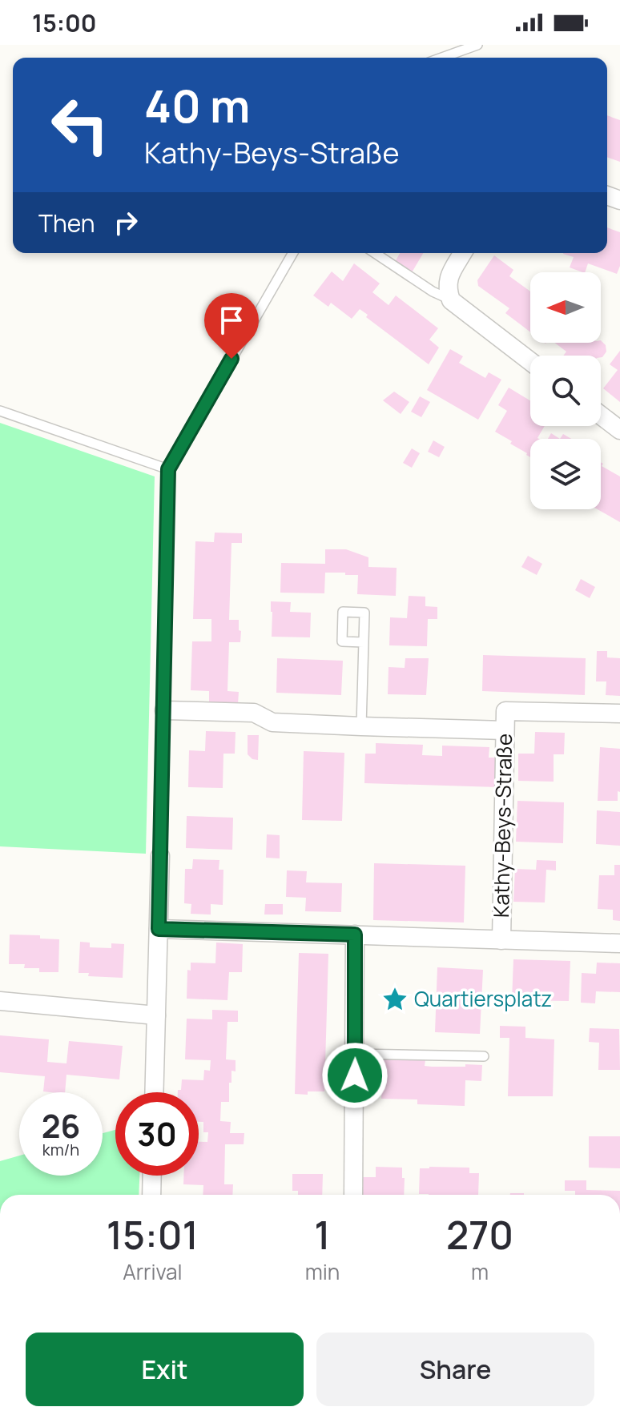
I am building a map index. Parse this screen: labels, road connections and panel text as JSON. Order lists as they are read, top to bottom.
{
  "streets": {
    "street": ["Kathy-Beys-Straße"]
  },
  "places": {
    "place": ["Quartiersplatz"]
  },
  "north": "left",
  "page": {
    "status": "15:00",
    "turn": ["40 m", "Kathy-Beys-Straße"],
    "then": "Then",
    "speed": "26 km/h",
    "limit": "30",
    "eta": [
      "15:01",
      "Arrival",
      "1",
      "min",
      "270",
      "m"
    ],
    "buttons": ["Exit", "Share"]
  }
}
